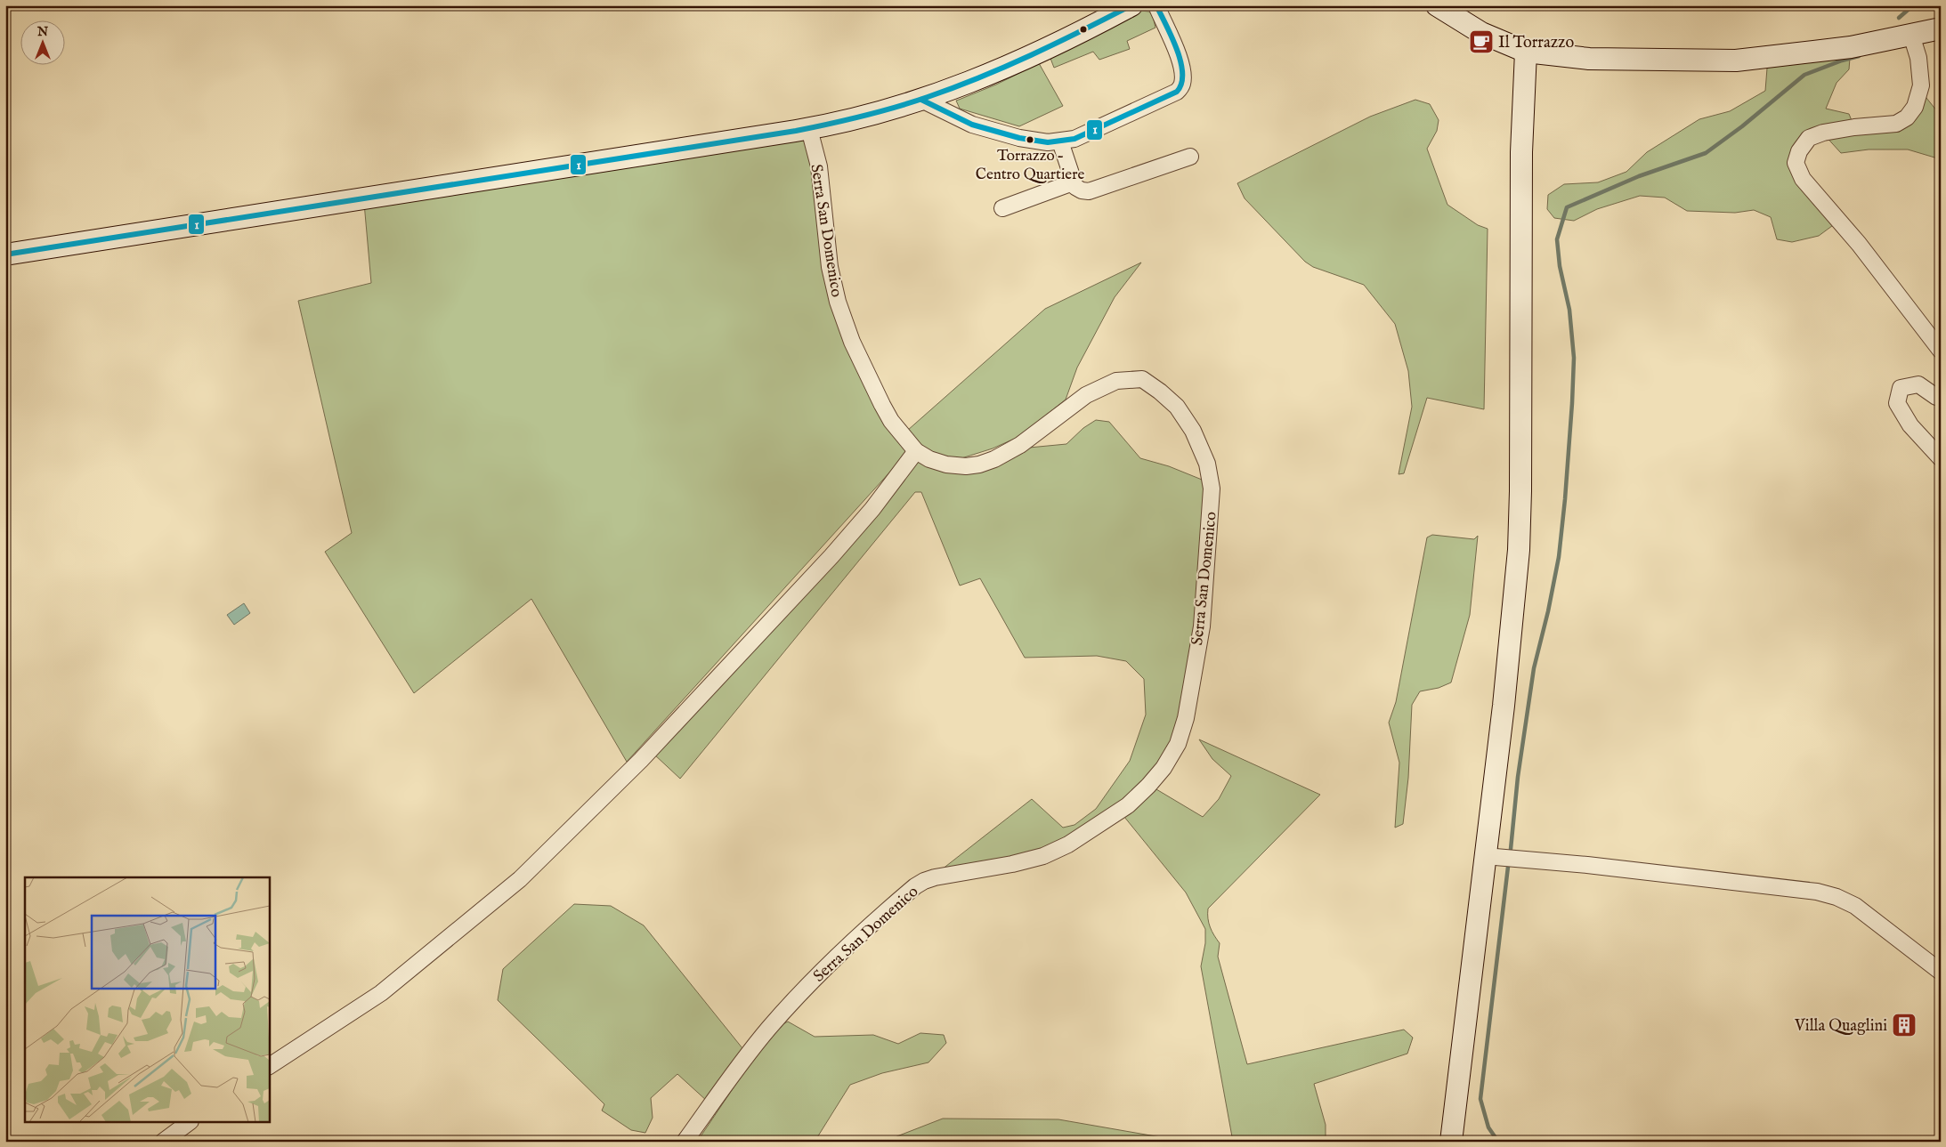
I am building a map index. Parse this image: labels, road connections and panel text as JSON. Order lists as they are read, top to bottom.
{
  "streets": {
    "street": ["Serra San Domenico"]
  },
  "places": {
    "cafe": ["Il Torrazzo"],
    "other": ["Torrazzo – Centro Quartiere"],
    "building": ["Villa Quaglini"]
  },
  "lines": ["transit line 1"],
  "north": "top"
}
